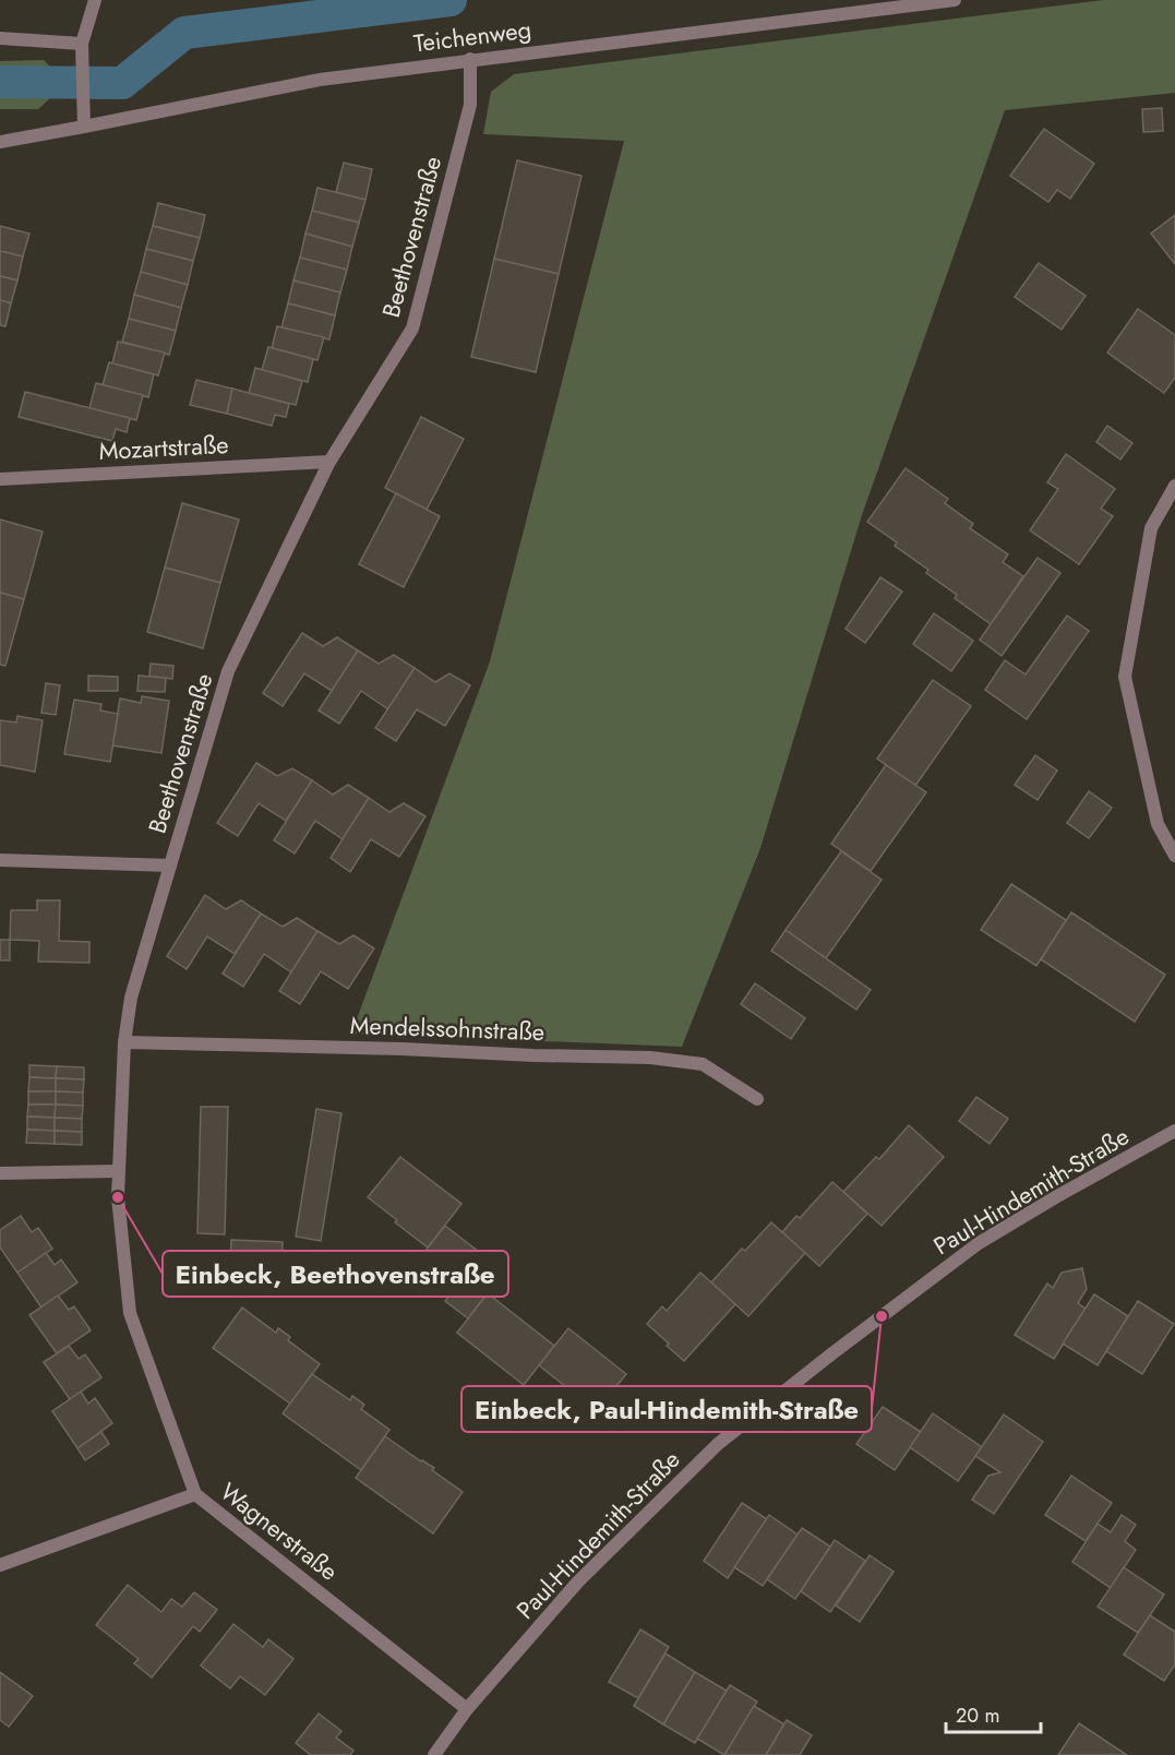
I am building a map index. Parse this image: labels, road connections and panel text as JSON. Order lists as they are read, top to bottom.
{
  "streets": {
    "street": [
      "Teichenweg",
      "Beethovenstraße",
      "Mozartstraße",
      "Mendelssohnstraße",
      "Paul-Hindemith-Straße",
      "Wagnerstraße"
    ]
  },
  "crossings": [
    ["Teichenweg", "Beethovenstraße"],
    ["Beethovenstraße", "Mozartstraße"],
    ["Beethovenstraße", "Mendelssohnstraße"],
    ["Beethovenstraße", "Wagnerstraße"],
    ["Paul-Hindemith-Straße", "Wagnerstraße"]
  ],
  "places": ["Einbeck, Beethovenstraße", "Einbeck, Paul-Hindemith-Straße"],
  "scale_bar": "20 m"
}
